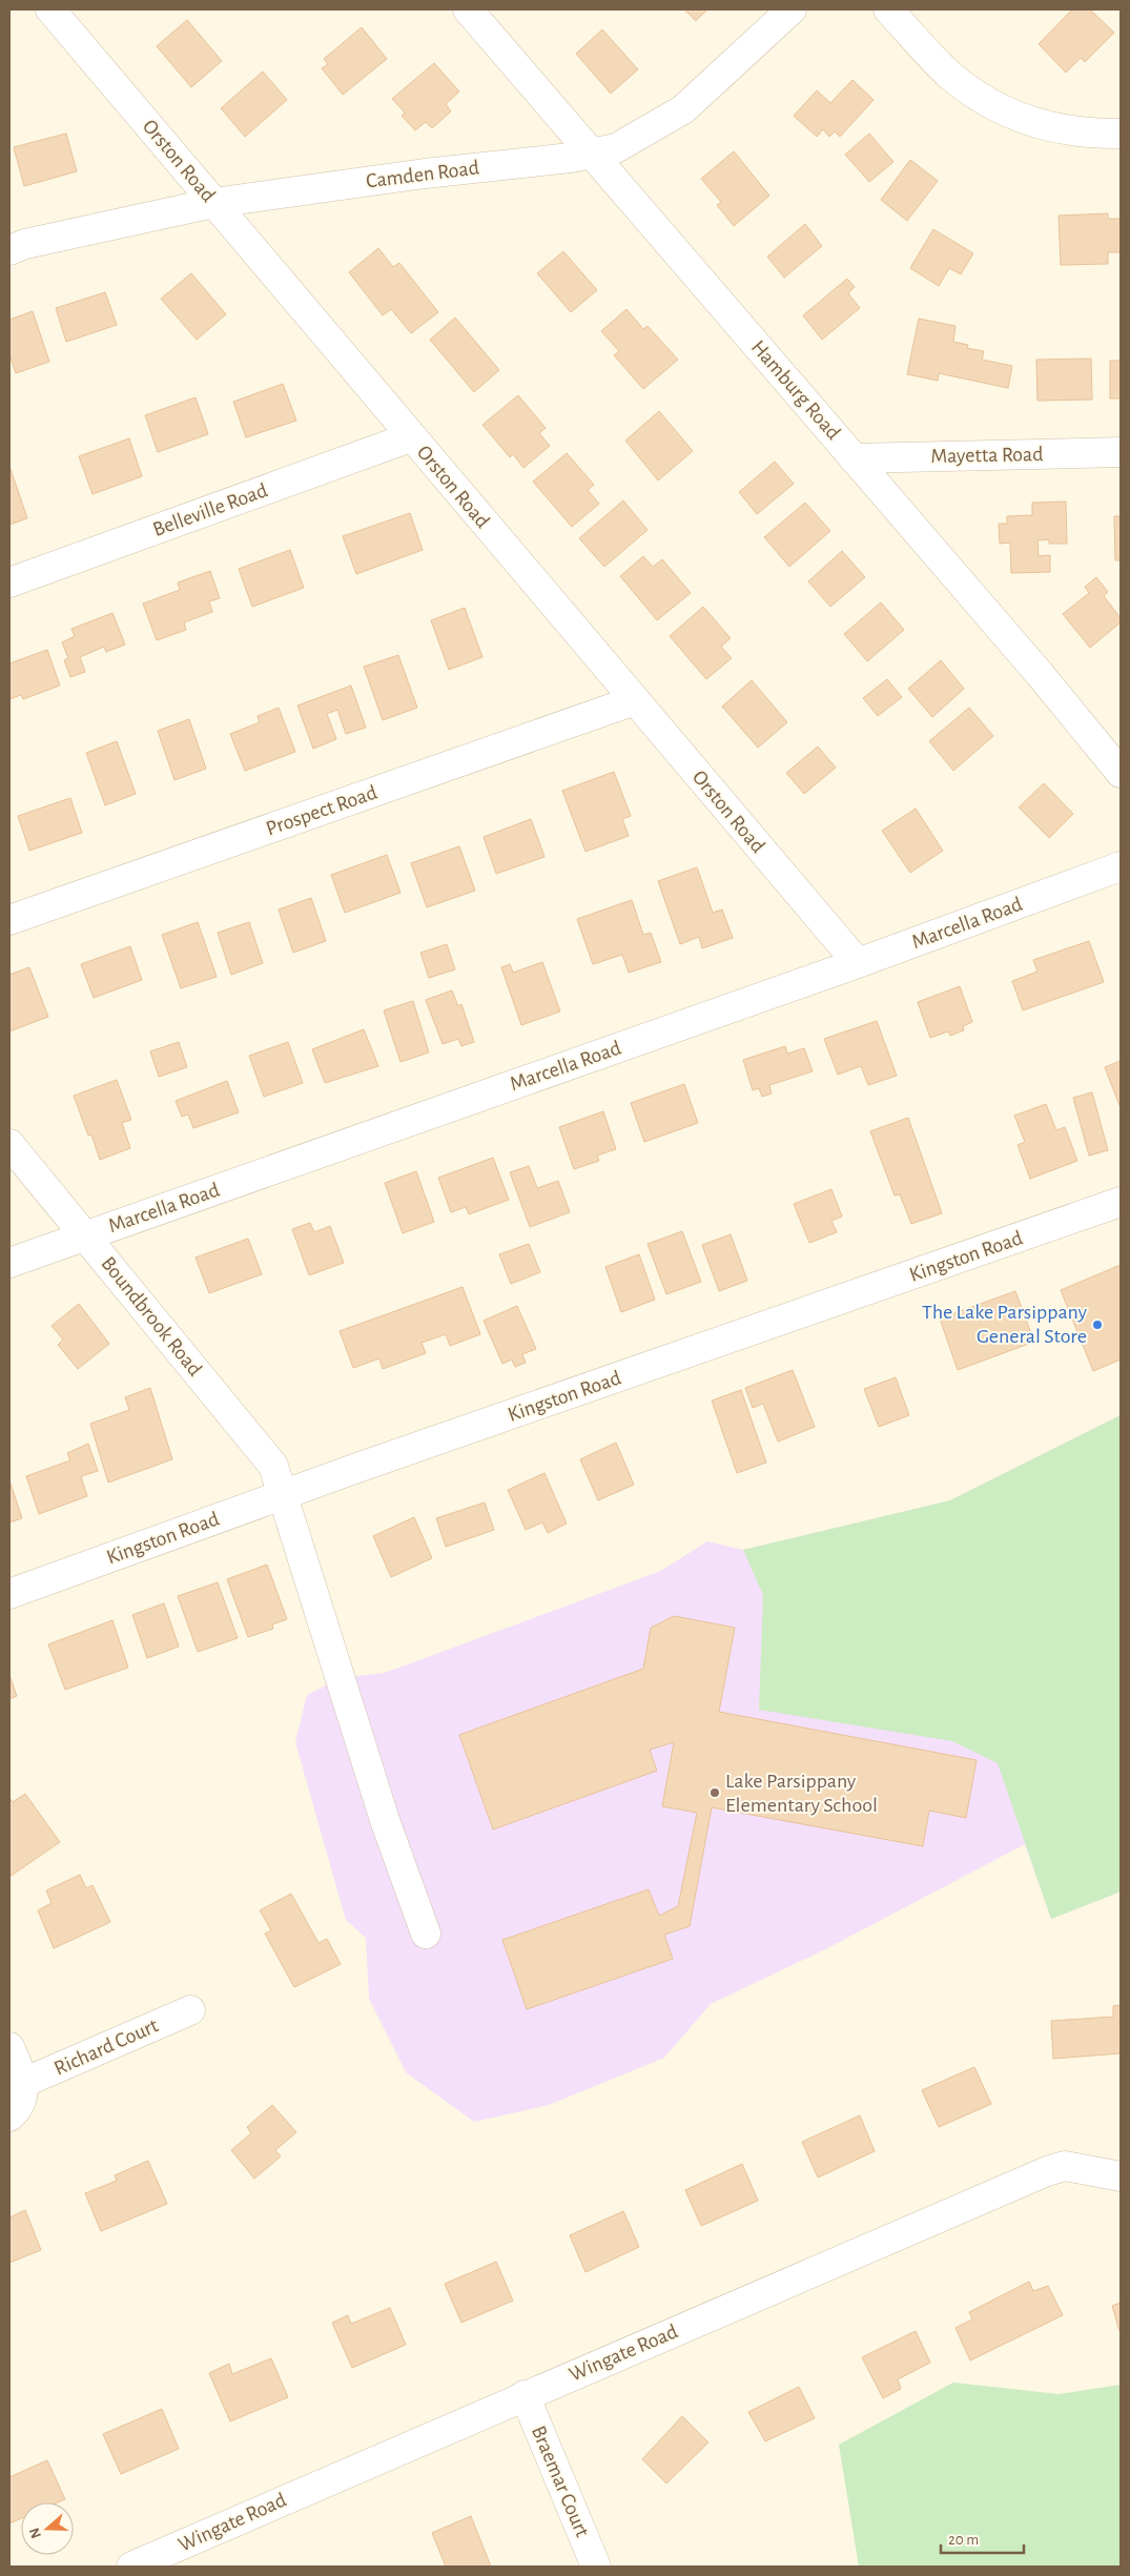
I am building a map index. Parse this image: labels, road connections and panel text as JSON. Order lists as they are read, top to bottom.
{
  "streets": {
    "street": [
      "Orston Road",
      "Camden Road",
      "Hamburg Road",
      "Mayetta Road",
      "Belleville Road",
      "Prospect Road",
      "Marcella Road",
      "Kingston Road",
      "Boundbrook Road",
      "Richard Court",
      "Wingate Road",
      "Braemar Court"
    ]
  },
  "crossings": [
    ["Orston Road", "Camden Road"],
    ["Orston Road", "Belleville Road"],
    ["Orston Road", "Prospect Road"],
    ["Orston Road", "Marcella Road"],
    ["Camden Road", "Hamburg Road"],
    ["Hamburg Road", "Mayetta Road"],
    ["Marcella Road", "Boundbrook Road"],
    ["Kingston Road", "Boundbrook Road"],
    ["Wingate Road", "Braemar Court"]
  ],
  "places": ["The Lake Parsippany General Store", "Lake Parsippany Elementary School"],
  "scale_bar": "20 m",
  "north": "left"
}
